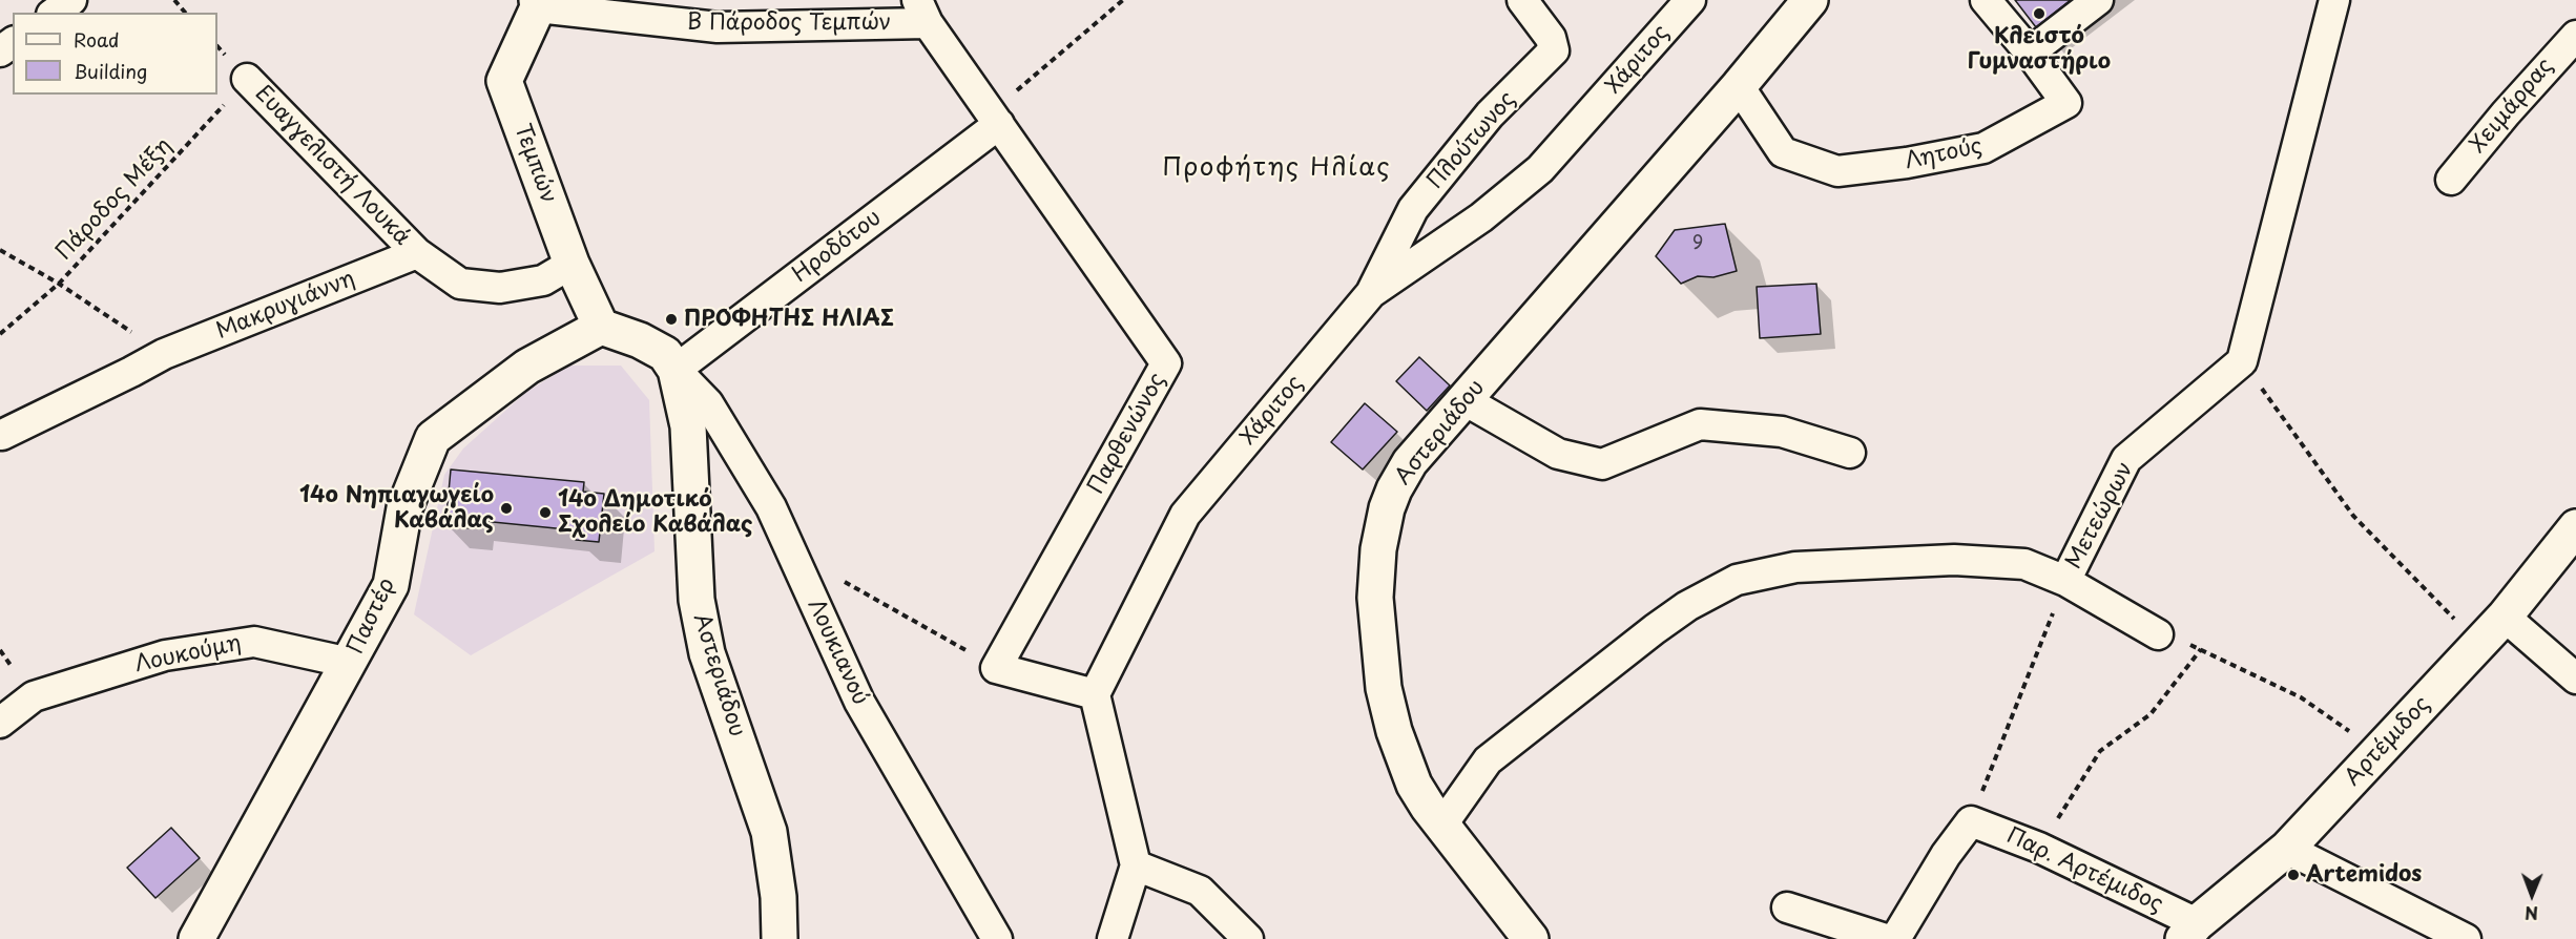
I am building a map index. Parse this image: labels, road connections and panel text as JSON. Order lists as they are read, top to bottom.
{
  "streets": {
    "street": [
      "Β Πάροδος Τεμπών",
      "Χάριτος",
      "Χειμάρρας",
      "Πλούτωνος",
      "Λητούς",
      "Τεμπών",
      "Ευαγγελιστή Λουκά",
      "Ηροδότου",
      "Μακρυγιάννη",
      "Αστεριάδου",
      "Παρθενώνος",
      "Μετεώρων",
      "Παστέρ",
      "Λουκιανού",
      "Λουκούμη",
      "Αρτέμιδος",
      "Παρ. Αρτέμιδος"
    ],
    "path": ["Πάροδος Μέξη"]
  },
  "crossings": [
    ["Β Πάροδος Τεμπών", "Τεμπών"],
    ["Β Πάροδος Τεμπών", "Παρθενώνος"],
    ["Χάριτος", "Πλούτωνος"],
    ["Λητούς", "Αστεριάδου"],
    ["Τεμπών", "Παστέρ"],
    ["Ευαγγελιστή Λουκά", "Πάροδος Μέξη"],
    ["Ευαγγελιστή Λουκά", "Μακρυγιάννη"],
    ["Ηροδότου", "Αστεριάδου"],
    ["Ηροδότου", "Παρθενώνος"],
    ["Ηροδότου", "Λουκιανού"],
    ["Αστεριάδου", "Λουκιανού"],
    ["Μετεώρων", "Παρ. Αρτέμιδος"],
    ["Παστέρ", "Λουκούμη"],
    ["Αρτέμιδος", "Παρ. Αρτέμιδος"]
  ],
  "districts": ["Προφήτης Ηλίας"],
  "places": [
    "Κλειστό Γυμναστήριο",
    "ΠΡΟΦΗΤΗΣ ΗΛΙΑΣ",
    "14ο Νηπιαγωγείο Καβάλας",
    "14ο Δημοτικό Σχολείο Καβάλας",
    "Artemidos"
  ],
  "house_numbers": ["9"],
  "legend": ["Road", "Building"],
  "north": "bottom"
}
